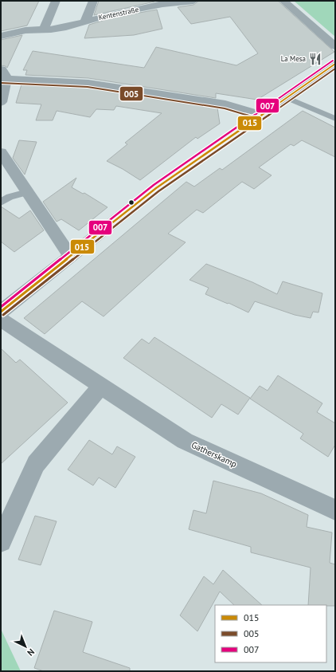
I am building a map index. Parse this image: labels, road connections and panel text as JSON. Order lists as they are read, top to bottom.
{
  "streets": {
    "street": ["Kentenstraße", "Gatherskamp"]
  },
  "places": {
    "restaurant": ["La Mesa"]
  },
  "lines": ["transit line 007", "transit line 015", "transit line 005"],
  "legend": ["015", "005", "007"],
  "north": "bottom right"
}
